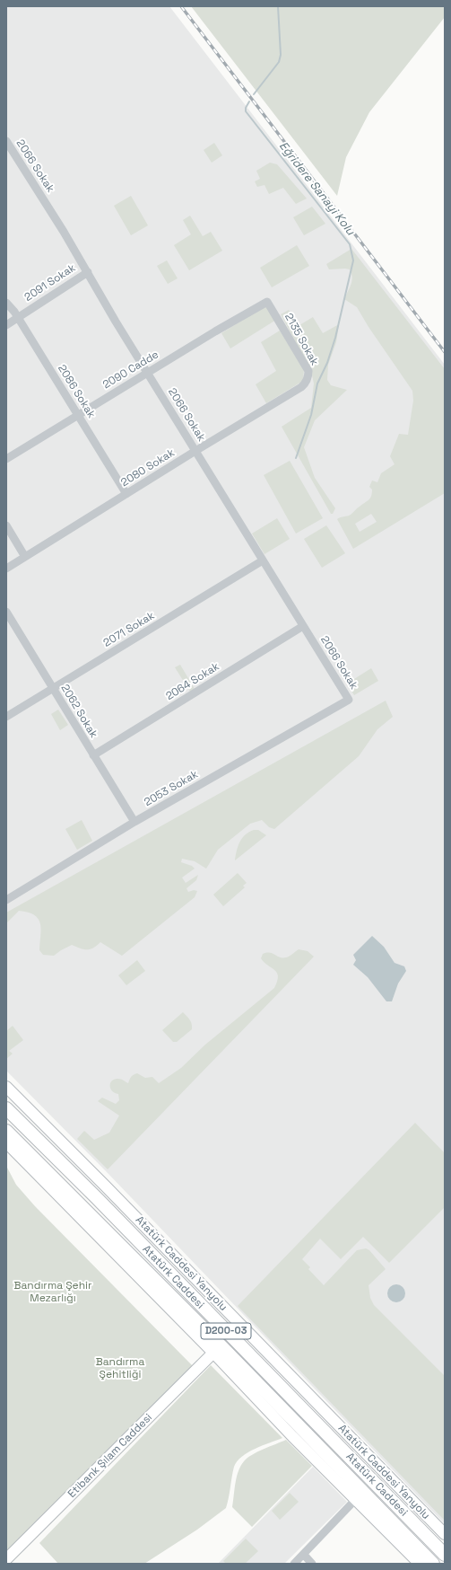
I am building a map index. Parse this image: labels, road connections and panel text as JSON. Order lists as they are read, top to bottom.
{
  "streets": {
    "highway": ["Atatürk Caddesi", "D200-03"],
    "main road": ["Atatürk Caddesi Yanyolu", "Etibank Şılam Caddesi"],
    "street": [
      "2066 Sokak",
      "2091 Sokak",
      "2135 Sokak",
      "2090 Cadde",
      "2086 Sokak",
      "2080 Sokak",
      "2071 Sokak",
      "2064 Sokak",
      "2062 Sokak",
      "2053 Sokak"
    ]
  },
  "crossings": [
    ["2066 Sokak", "2091 Sokak"],
    ["2066 Sokak", "2090 Cadde"],
    ["2066 Sokak", "2080 Sokak"],
    ["2066 Sokak", "2071 Sokak"],
    ["2066 Sokak", "2064 Sokak"],
    ["2066 Sokak", "2053 Sokak"],
    ["2091 Sokak", "2086 Sokak"],
    ["2135 Sokak", "2090 Cadde"],
    ["2135 Sokak", "2080 Sokak"],
    ["2090 Cadde", "2086 Sokak"],
    ["2086 Sokak", "2080 Sokak"],
    ["2071 Sokak", "2062 Sokak"],
    ["2064 Sokak", "2062 Sokak"],
    ["2062 Sokak", "2053 Sokak"]
  ],
  "water": ["Eğridere Sanayi Kolu"],
  "parks": ["Bandırma Şehir Mezarlığı", "Bandırma Şehitliği"]
}
